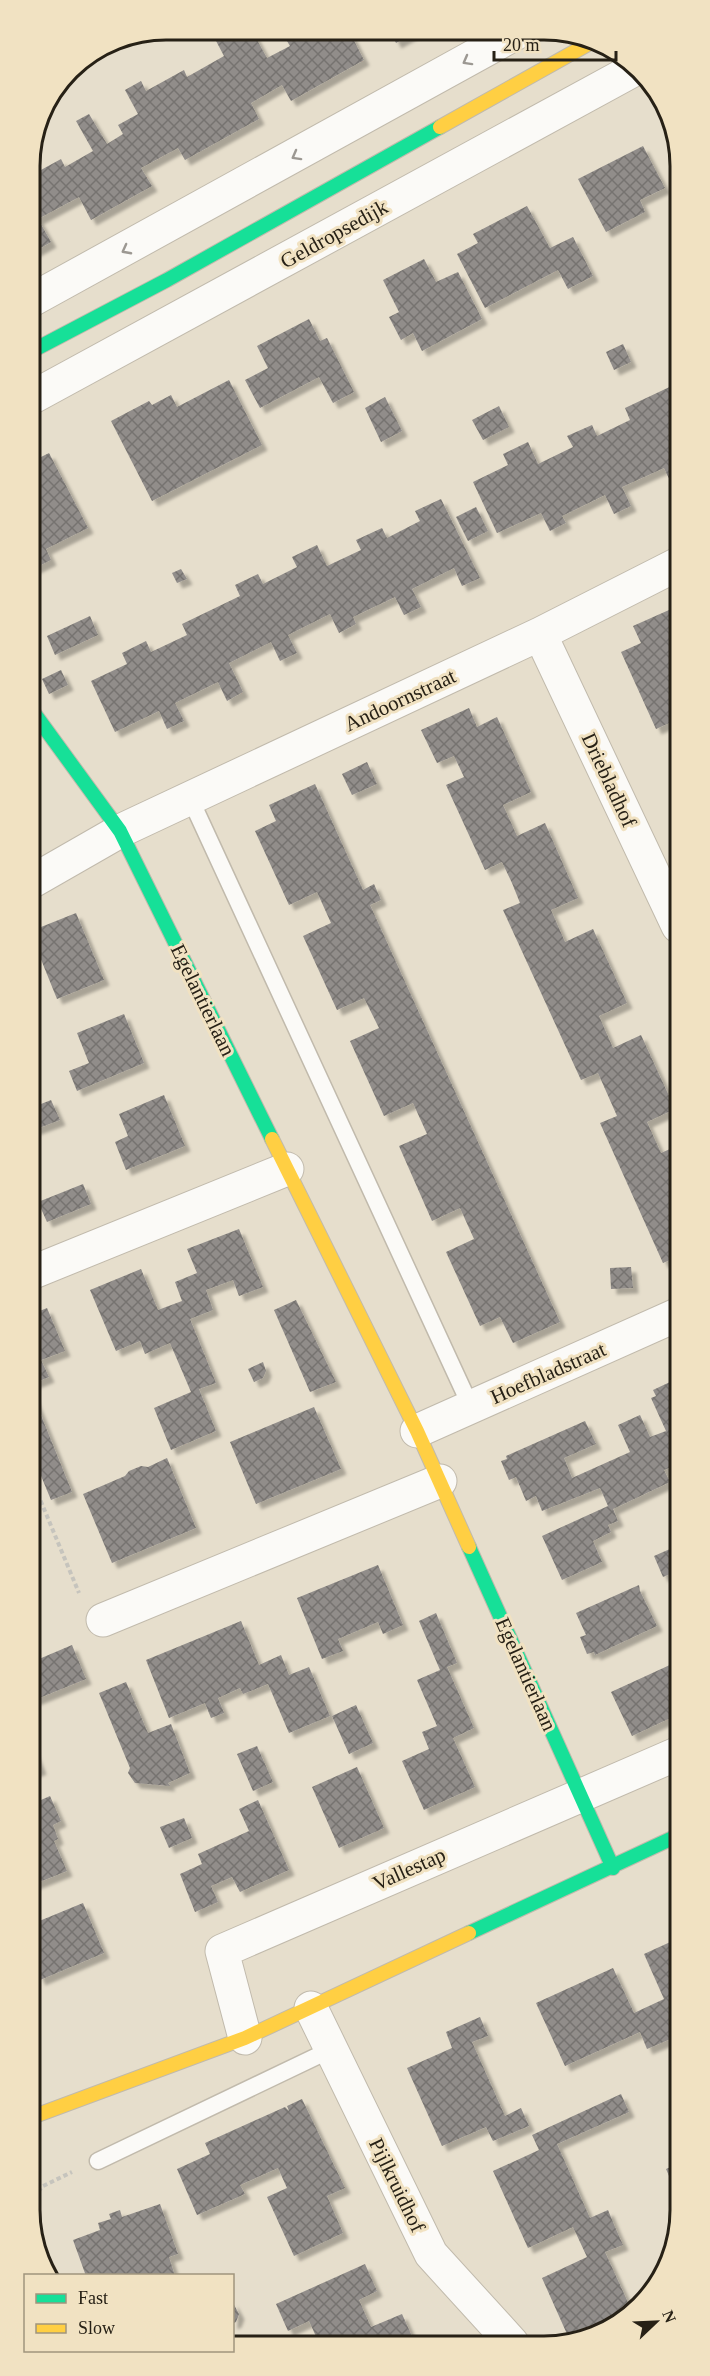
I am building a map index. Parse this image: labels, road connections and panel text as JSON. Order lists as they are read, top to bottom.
{
  "streets": {
    "street": [
      "Geldropsedijk",
      "Andoornstraat",
      "Driebladhof",
      "Egelantierlaan",
      "Hoefbladstraat",
      "Vallestap",
      "Pijlkruidhof"
    ]
  },
  "crossings": [
    ["Andoornstraat", "Driebladhof"],
    ["Andoornstraat", "Egelantierlaan"],
    ["Egelantierlaan", "Hoefbladstraat"],
    ["Egelantierlaan", "Vallestap"]
  ],
  "legend": ["Fast", "Slow"],
  "scale_bar": "20 m",
  "north": "top right"
}
